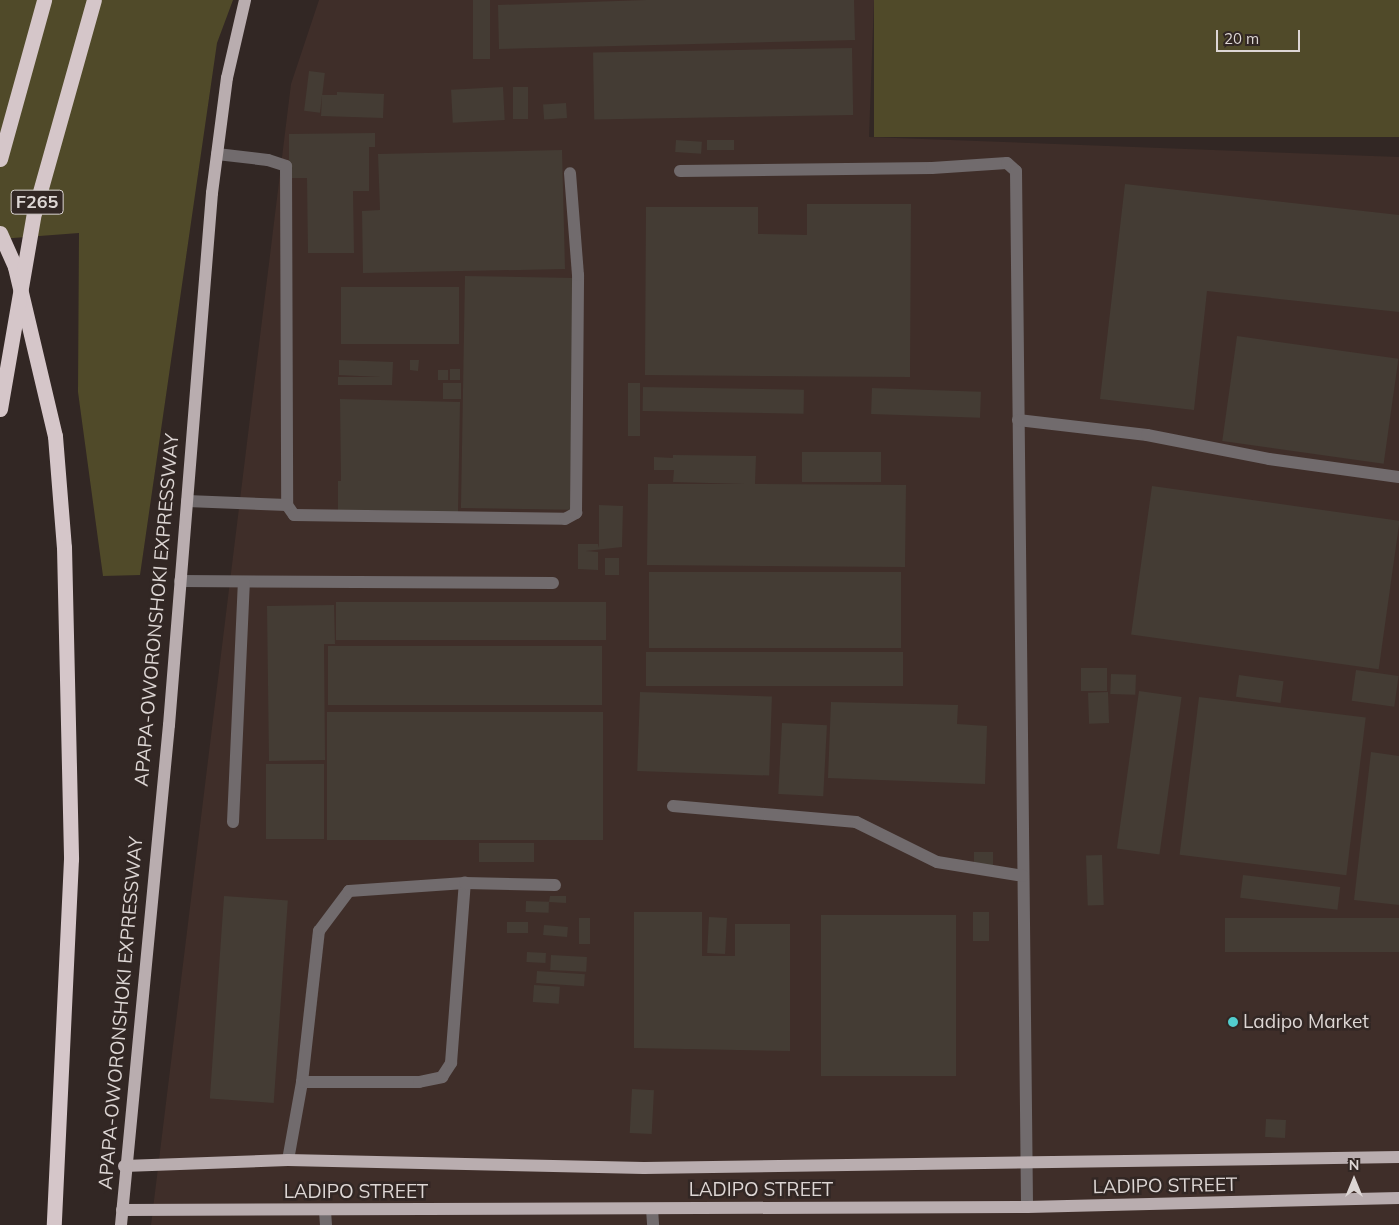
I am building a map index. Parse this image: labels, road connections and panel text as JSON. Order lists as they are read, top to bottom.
{
  "streets": {
    "highway": ["F265"],
    "main road": ["APAPA-OWORONSHOKI EXPRESSWAY", "LADIPO STREET"]
  },
  "crossings": [
    ["APAPA-OWORONSHOKI EXPRESSWAY", "LADIPO STREET"]
  ],
  "places": ["Ladipo Market"],
  "scale_bar": "20 m",
  "north": "top"
}
